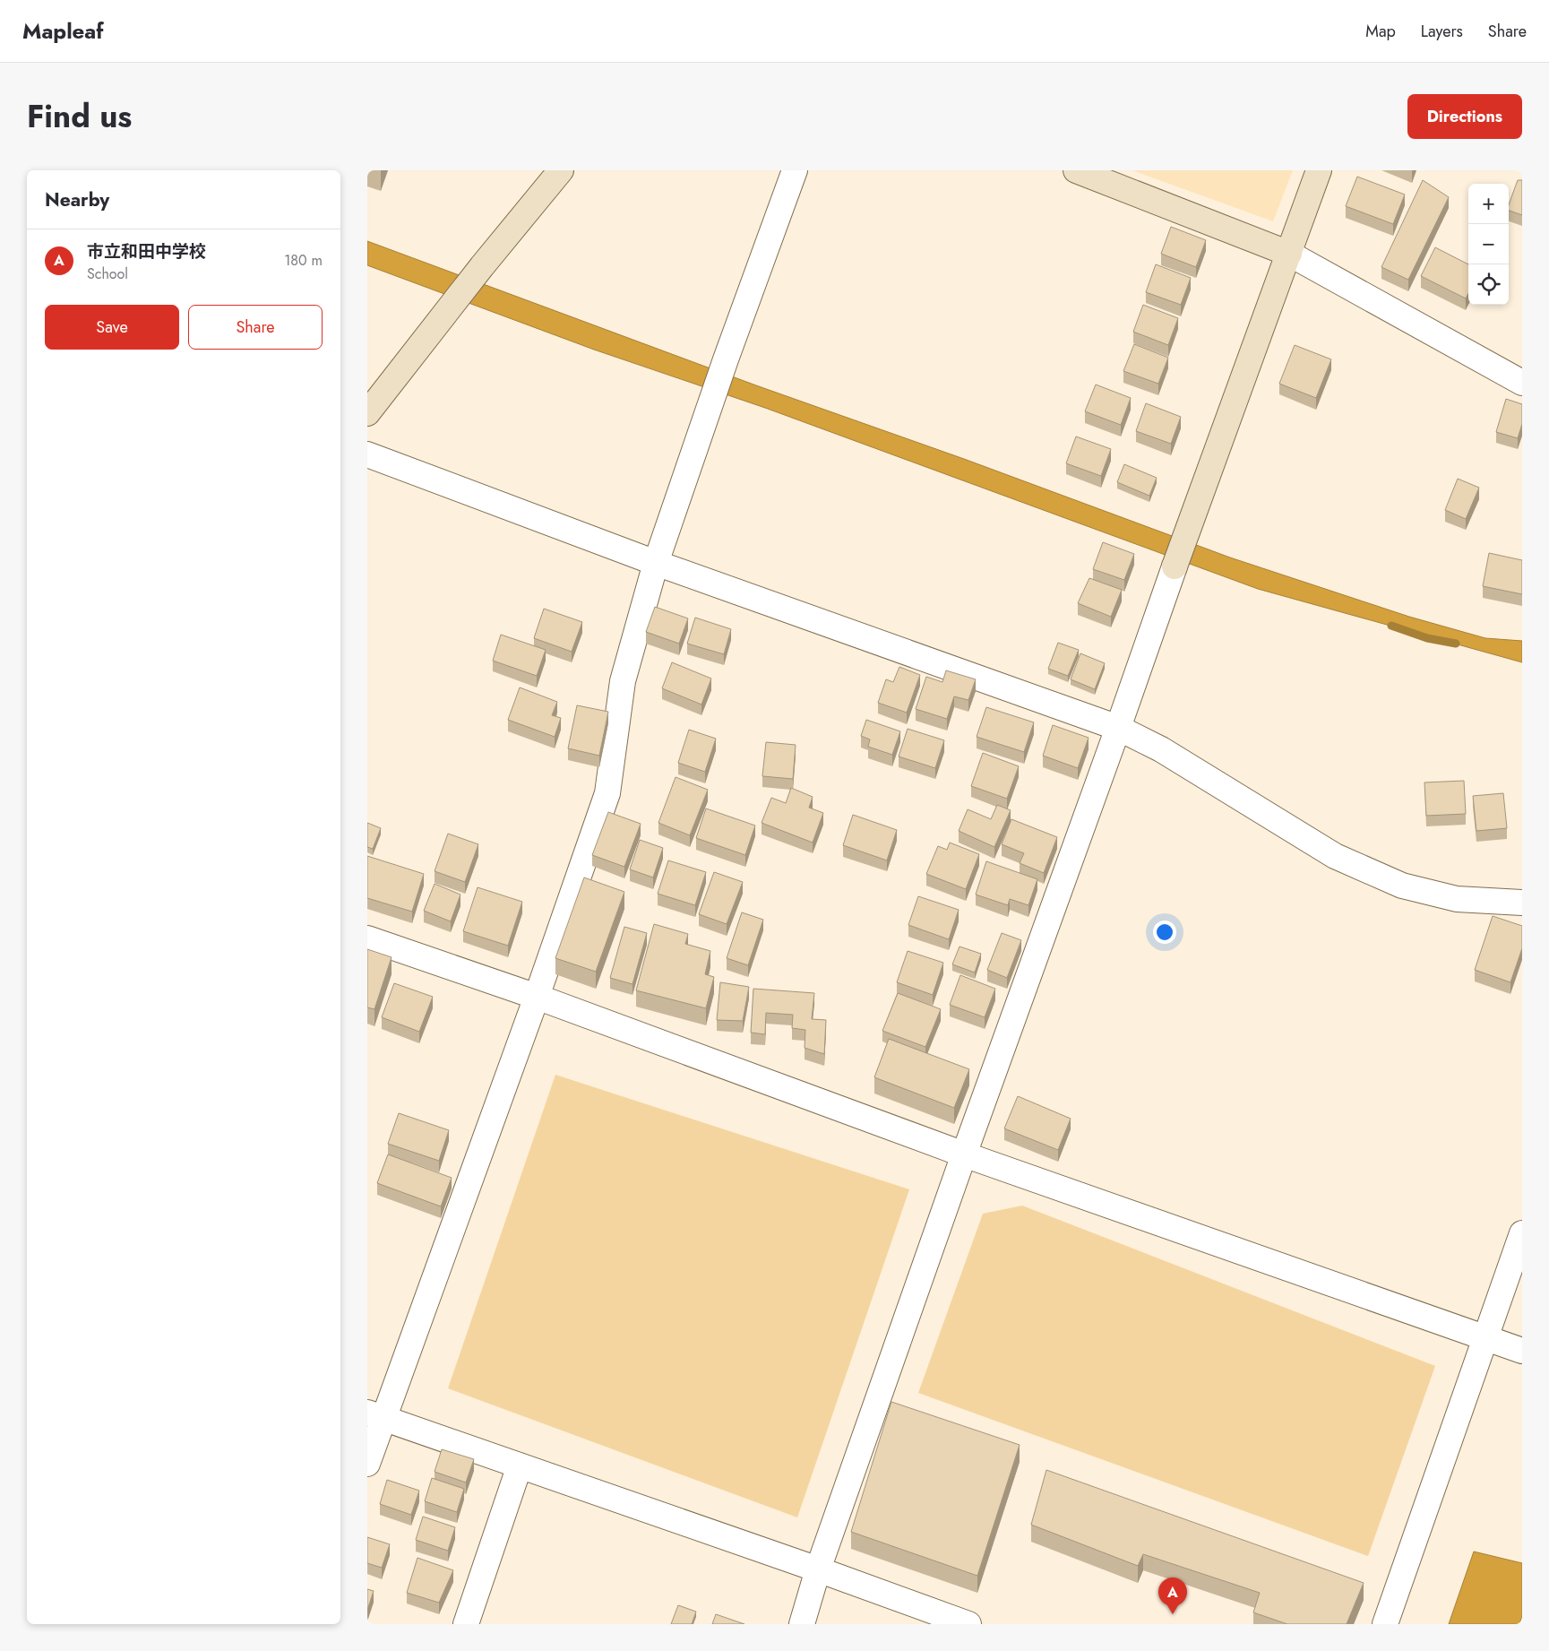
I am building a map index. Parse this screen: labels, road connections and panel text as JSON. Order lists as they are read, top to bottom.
{
  "page": {
    "header": "Mapleaf",
    "nav": ["Map", "Layers", "Share"],
    "title": "Find us",
    "buttons": [
      "Directions",
      ["Save", "Share"]
    ],
    "heading": "Nearby",
    "map_buttons": ["+", "−"],
    "list": [
      {
        "mark": "A",
        "name": "市立和田中学校",
        "note": "School",
        "value": "180 m"
      }
    ],
    "pins": "A"
  }
}
